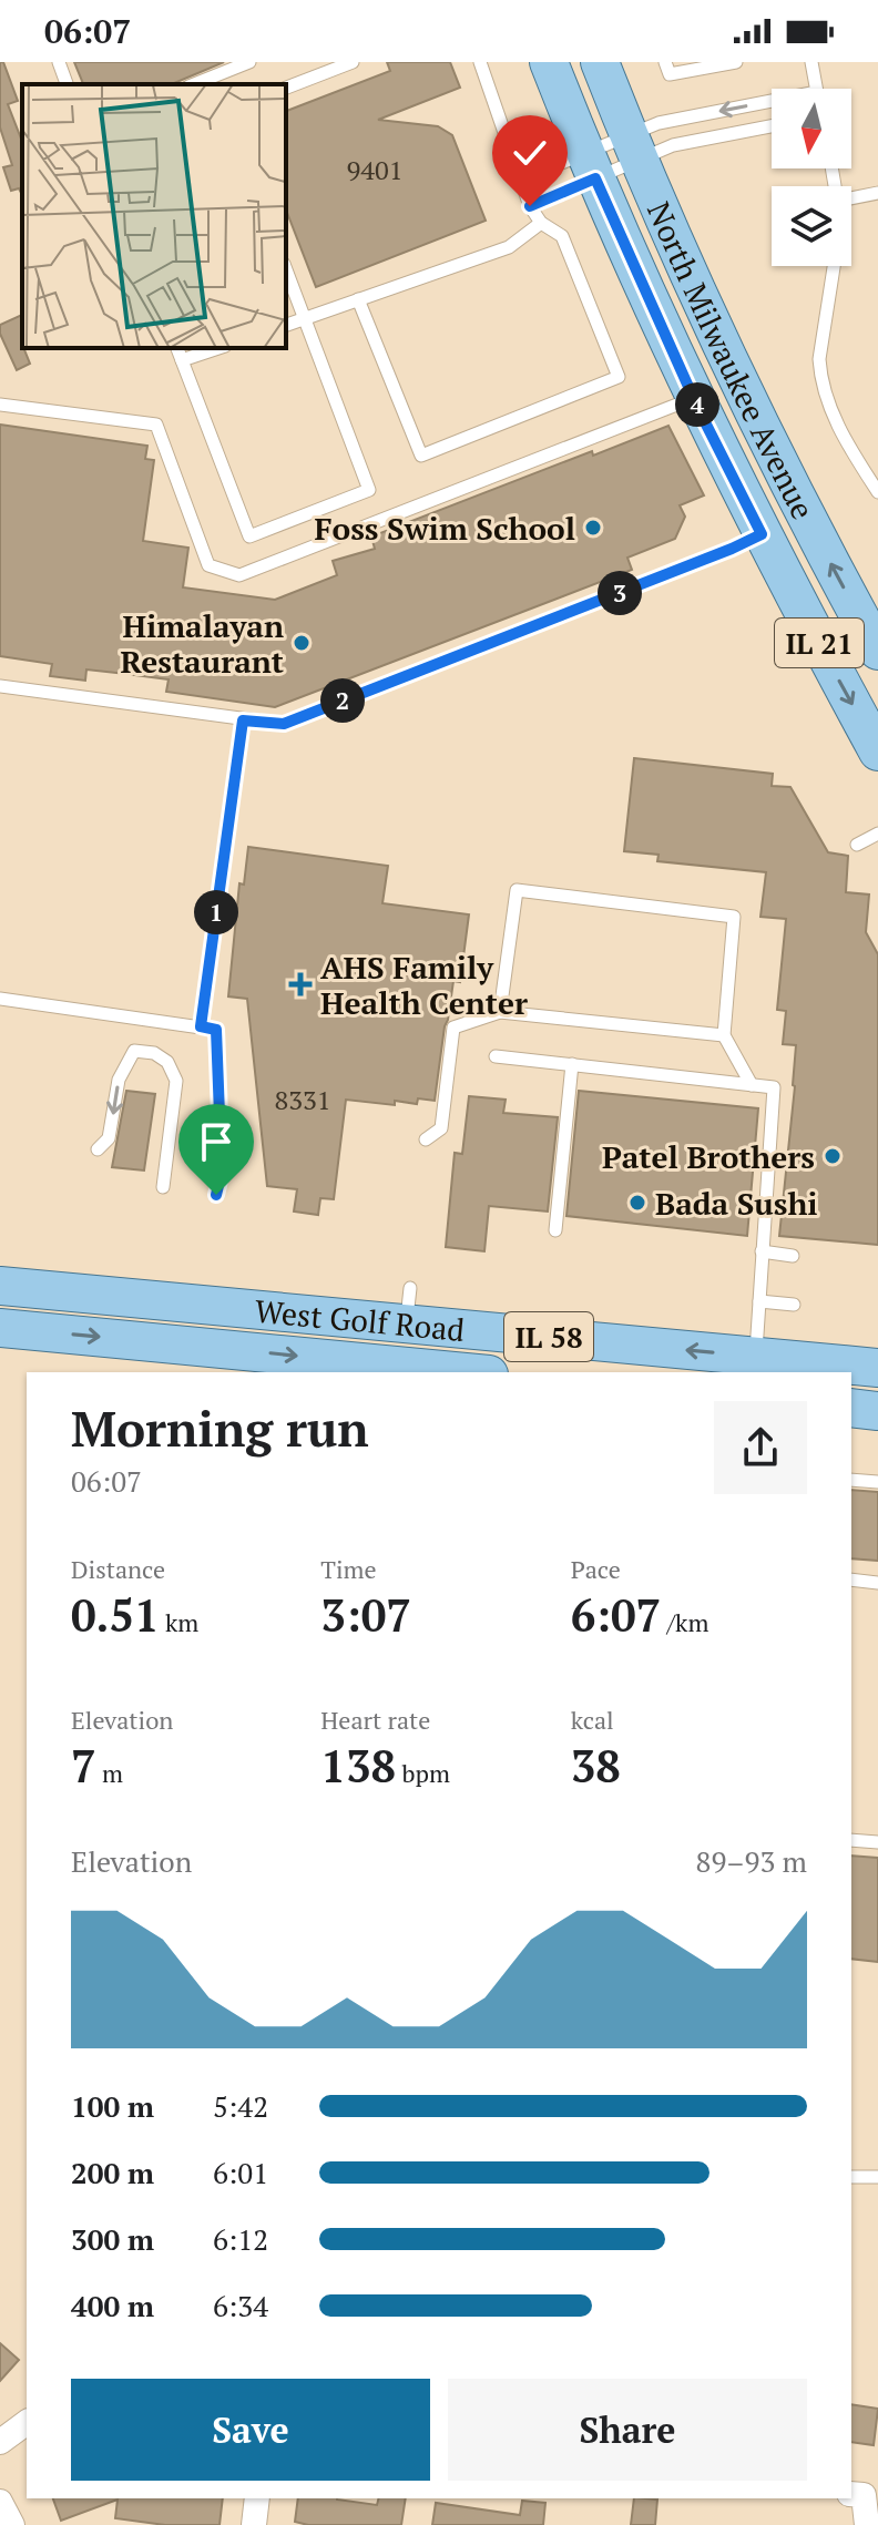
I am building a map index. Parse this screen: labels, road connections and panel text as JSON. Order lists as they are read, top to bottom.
{
  "streets": {
    "main road": [
      "North Milwaukee Avenue",
      "IL 21",
      "West Golf Road",
      "IL 58"
    ]
  },
  "places": {
    "other": [
      "Foss Swim School",
      "Himalayan Restaurant",
      "Patel Brothers",
      "Bada Sushi"
    ],
    "health": ["AHS Family Health Center"]
  },
  "house_numbers": ["9401", "8331"],
  "north": "bottom",
  "page": {
    "status": "06:07",
    "pins": [
      "4",
      "3",
      "2",
      "1"
    ],
    "heading": ["Morning run", "06:07"],
    "stats": [
      ["Distance", "0.51 km"],
      ["Time", "3:07"],
      ["Pace", "6:07 /km"],
      ["Elevation", "7 m"],
      ["Heart rate", "138 bpm"],
      ["kcal", "38"]
    ],
    "chart": ["Elevation", "89–93 m"],
    "list": [
      {
        "name": "100 m",
        "note": "5:42"
      },
      {
        "name": "200 m",
        "note": "6:01"
      },
      {
        "name": "300 m",
        "note": "6:12"
      },
      {
        "name": "400 m",
        "note": "6:34"
      }
    ],
    "buttons": ["Save", "Share"]
  }
}
